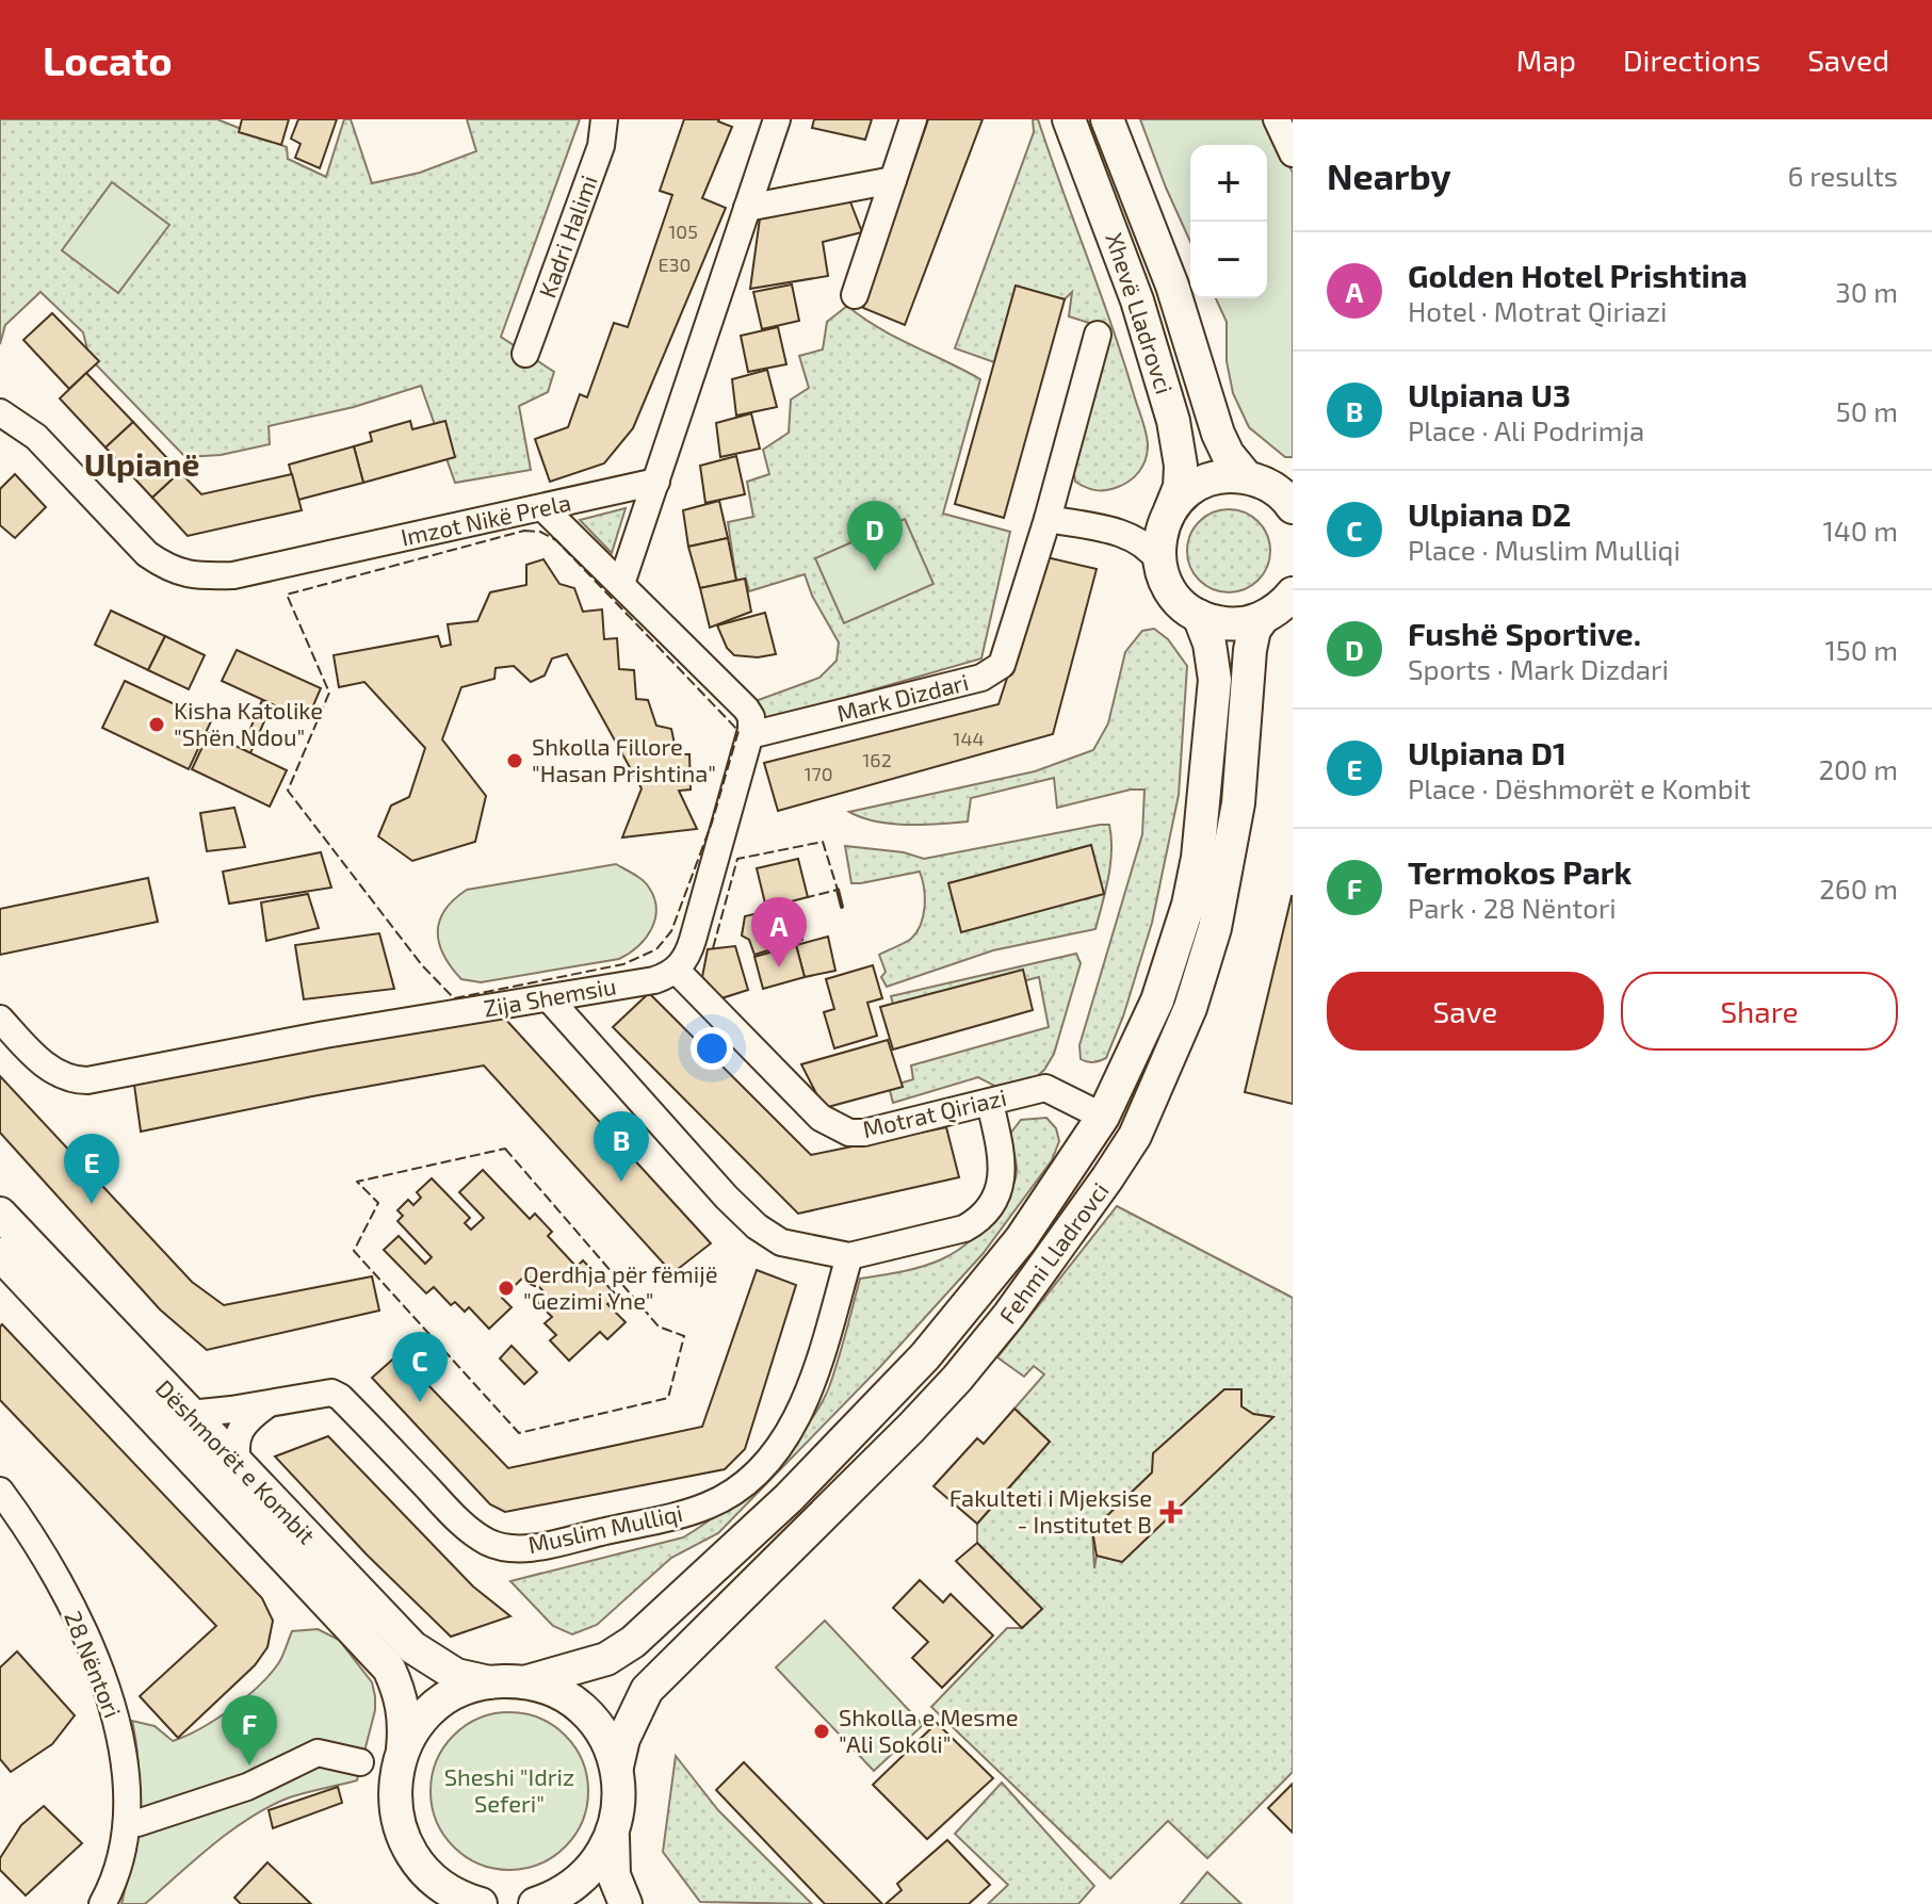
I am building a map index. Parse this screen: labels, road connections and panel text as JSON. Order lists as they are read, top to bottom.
{
  "streets": {
    "main road": ["Xhevë Lladrovci", "Fehmi Lladrovci", "Dëshmorët e Kombit"],
    "street": [
      "Kadri Halimi",
      "Imzot Nikë Prela",
      "Mark Dizdari",
      "Zija Shemsiu",
      "Motrat Qiriazi",
      "Muslim Mulliqi",
      "28 Nëntori"
    ]
  },
  "crossings": [
    ["Zija Shemsiu", "Motrat Qiriazi"],
    ["Motrat Qiriazi", "Fehmi Lladrovci"],
    ["Dëshmorët e Kombit", "Muslim Mulliqi"]
  ],
  "districts": ["Ulpianë"],
  "parks": ["Sheshi \"Idriz Seferi\""],
  "places": {
    "other": [
      "Kisha Katolike \"Shën Ndou\"",
      "Shkolla Fillore \"Hasan Prishtina\"",
      "Qerdhja për fëmijë \"Gezimi Yne\"",
      "Shkolla e Mesme \"Ali Sokoli\""
    ],
    "health": ["Fakulteti i Mjeksise - Institutet B"]
  },
  "house_numbers": [
    "105",
    "E30",
    "144",
    "162",
    "170"
  ],
  "page": {
    "header": "Locato",
    "nav": ["Map", "Directions", "Saved"],
    "heading": ["Nearby", "6 results"],
    "map_buttons": ["+", "−"],
    "list": [
      {
        "mark": "A",
        "name": "Golden Hotel Prishtina",
        "note": "Hotel · Motrat Qiriazi",
        "value": "30 m"
      },
      {
        "mark": "B",
        "name": "Ulpiana U3",
        "note": "Place · Ali Podrimja",
        "value": "50 m"
      },
      {
        "mark": "C",
        "name": "Ulpiana D2",
        "note": "Place · Muslim Mulliqi",
        "value": "140 m"
      },
      {
        "mark": "D",
        "name": "Fushë Sportive.",
        "note": "Sports · Mark Dizdari",
        "value": "150 m"
      },
      {
        "mark": "E",
        "name": "Ulpiana D1",
        "note": "Place · Dëshmorët e Kombit",
        "value": "200 m"
      },
      {
        "mark": "F",
        "name": "Termokos Park",
        "note": "Park · 28 Nëntori",
        "value": "260 m"
      }
    ],
    "pins": [
      "D",
      "A",
      "B",
      "E",
      "C",
      "F"
    ],
    "buttons": ["Save", "Share"]
  }
}
